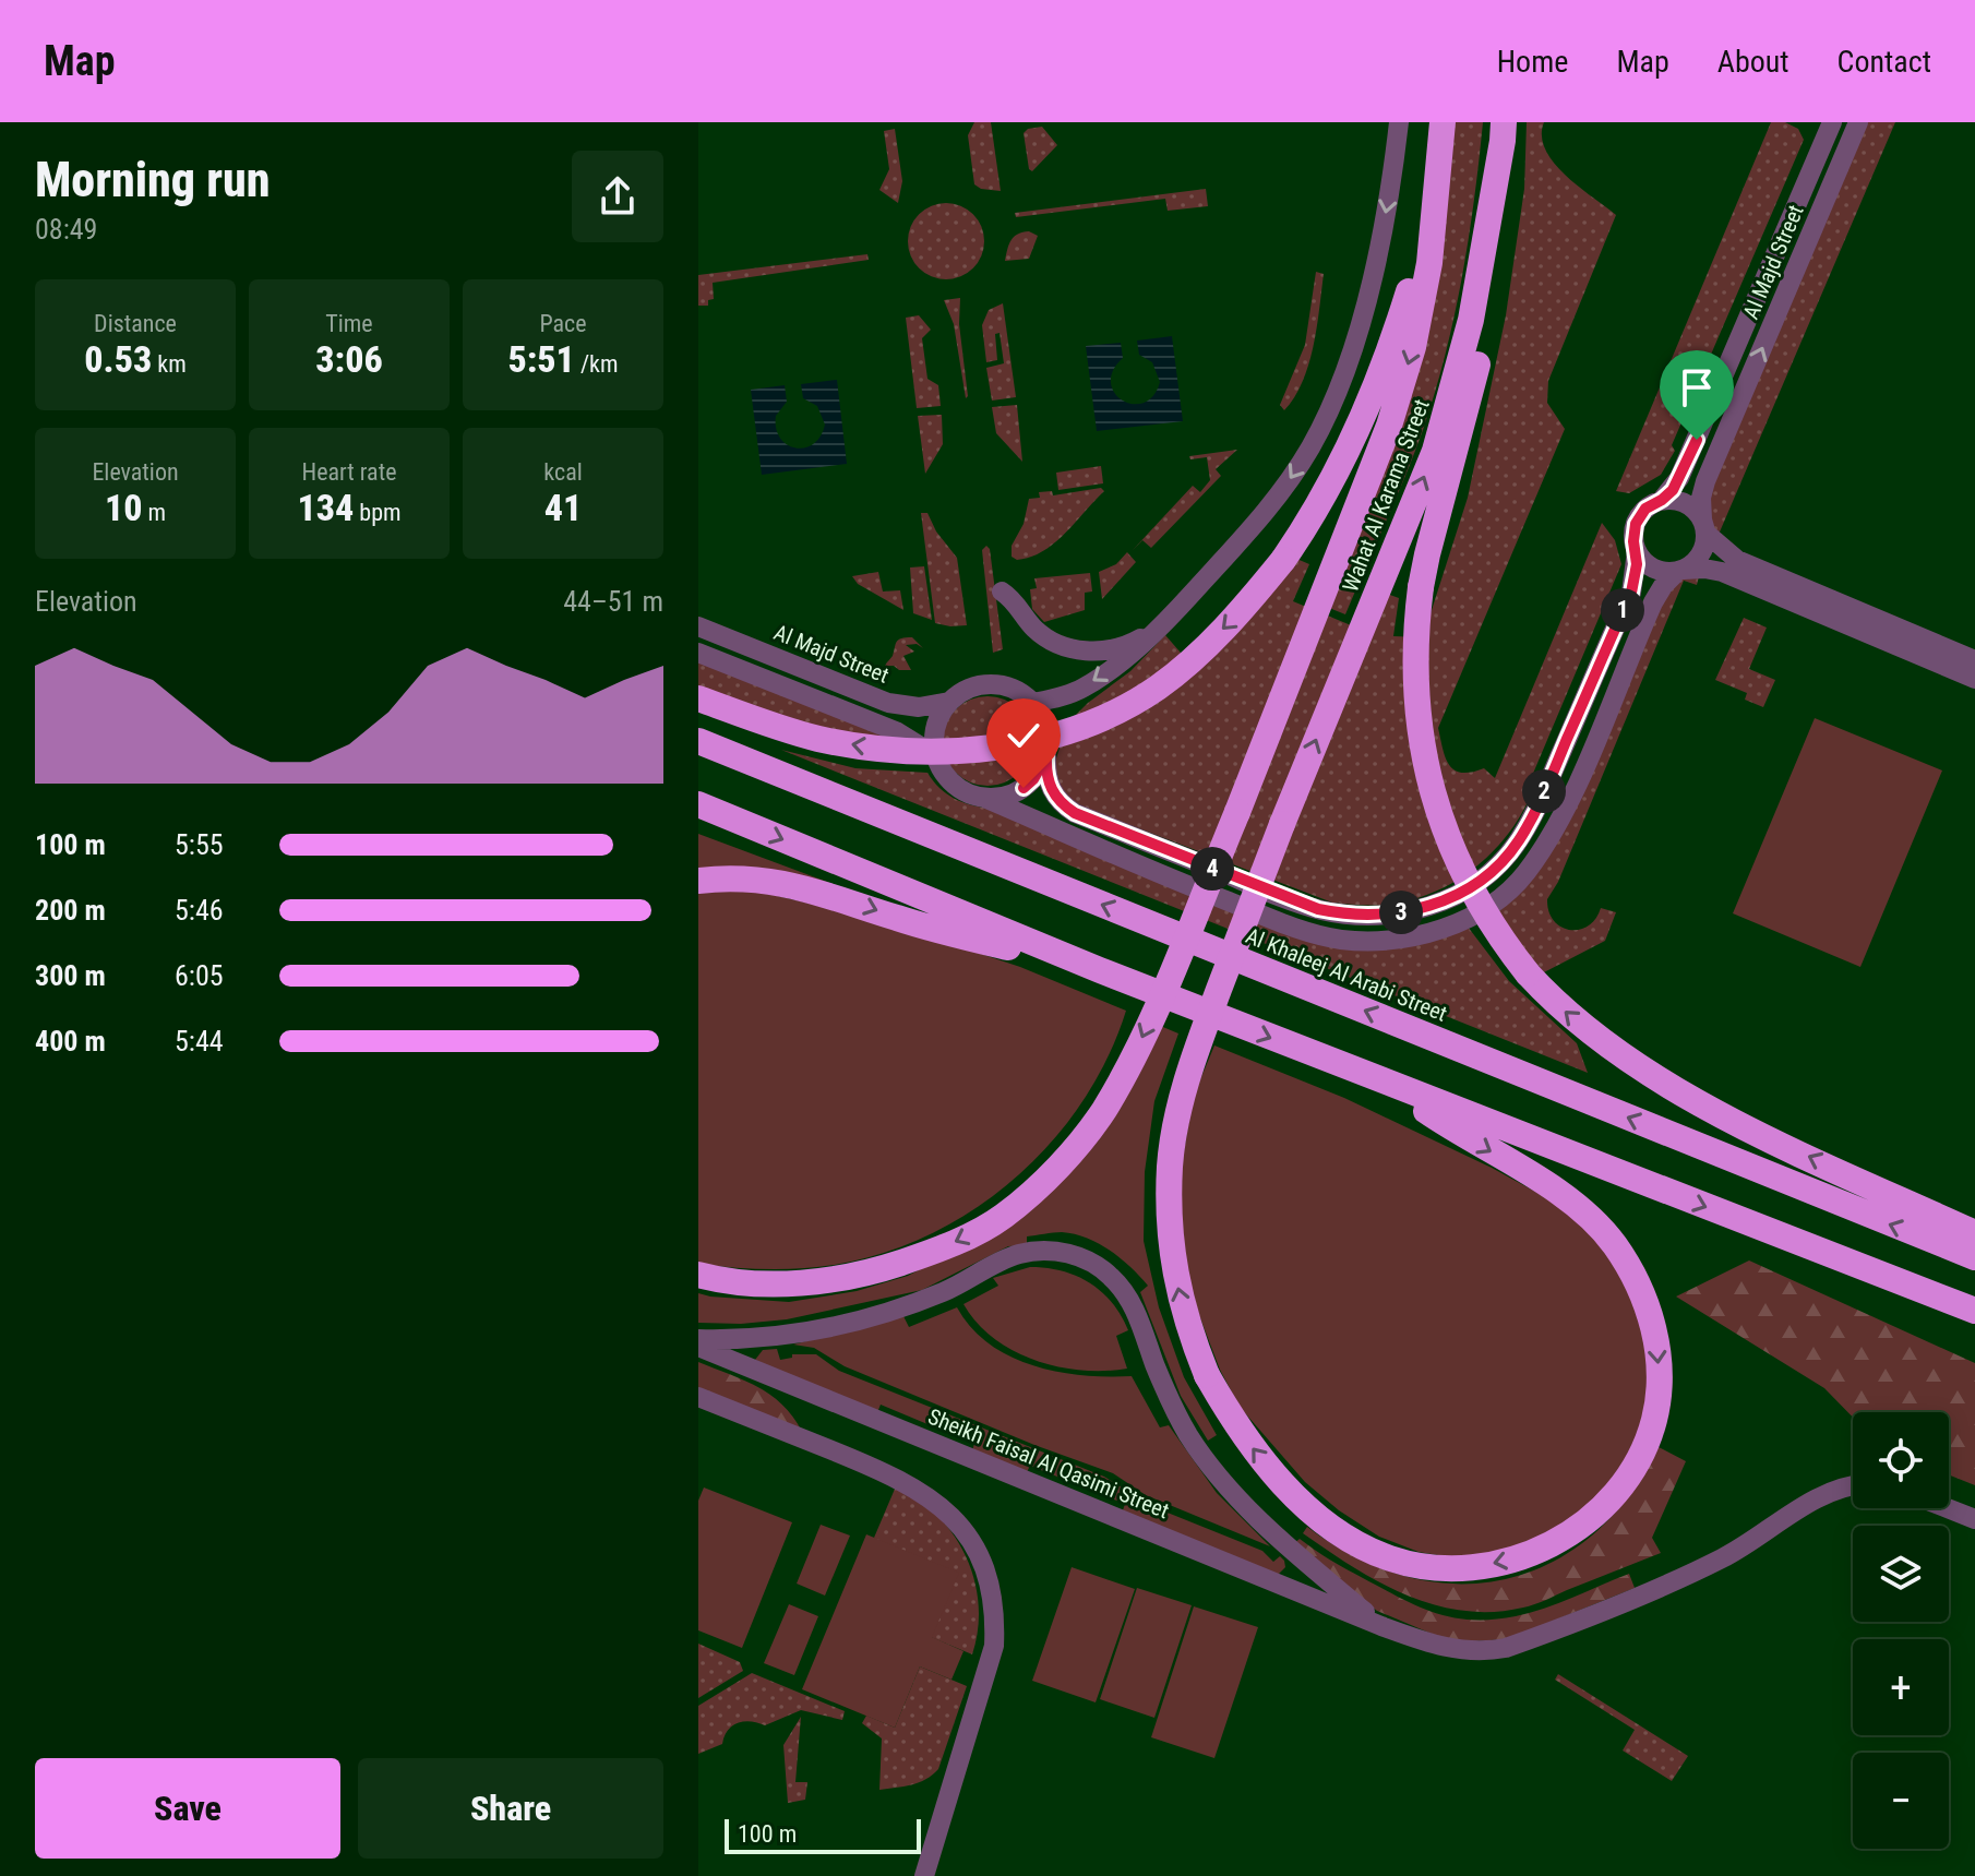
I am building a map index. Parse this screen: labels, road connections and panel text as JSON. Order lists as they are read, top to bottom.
{
  "streets": {
    "highway": ["Wahat Al Karama Street", "Al Khaleej Al Arabi Street"],
    "street": ["Al Majd Street", "Sheikh Faisal Al Qasimi Street"]
  },
  "scale_bar": "100 m",
  "page": {
    "header": "Map",
    "nav": [
      "Home",
      "Map",
      "About",
      "Contact"
    ],
    "heading": ["Morning run", "08:49"],
    "stats": [
      ["Distance", "0.53 km"],
      ["Time", "3:06"],
      ["Pace", "5:51 /km"],
      ["Elevation", "10 m"],
      ["Heart rate", "134 bpm"],
      ["kcal", "41"]
    ],
    "chart": ["Elevation", "44–51 m"],
    "pins": [
      "1",
      "2",
      "4",
      "3"
    ],
    "list": [
      {
        "name": "100 m",
        "note": "5:55"
      },
      {
        "name": "200 m",
        "note": "5:46"
      },
      {
        "name": "300 m",
        "note": "6:05"
      },
      {
        "name": "400 m",
        "note": "5:44"
      }
    ],
    "map_buttons": ["+", "−"],
    "buttons": ["Save", "Share"],
    "scale": "100 m"
  }
}
